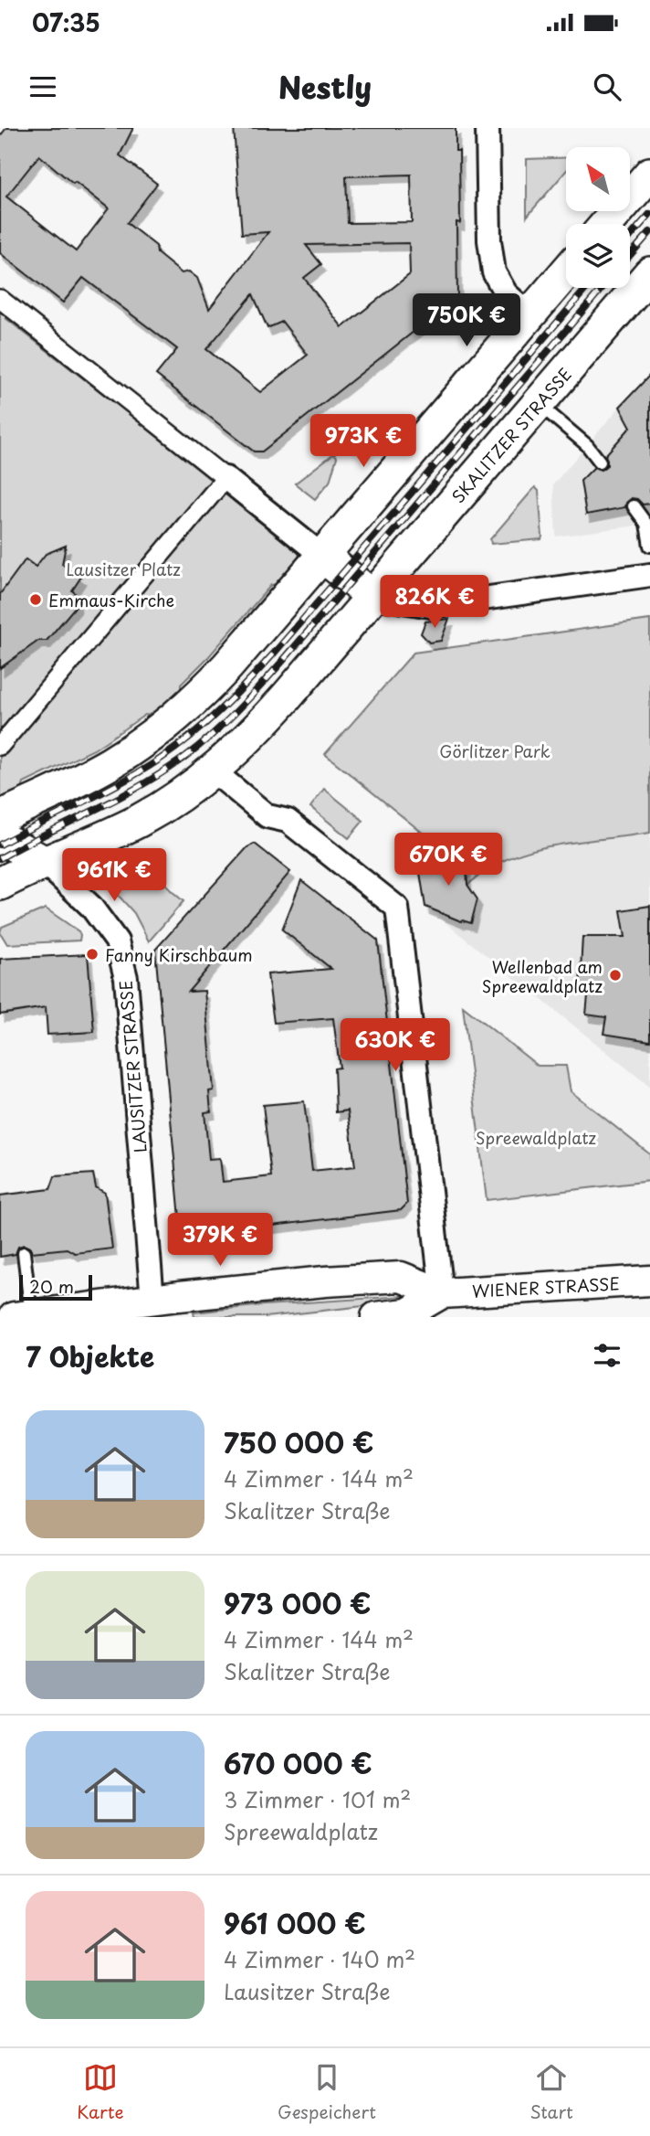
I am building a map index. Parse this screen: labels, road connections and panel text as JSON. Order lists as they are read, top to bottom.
{
  "streets": {
    "main road": ["SKALITZER STRASSE"],
    "street": ["LAUSITZER STRASSE", "WIENER STRASSE"]
  },
  "crossings": [
    ["SKALITZER STRASSE", "LAUSITZER STRASSE"],
    ["LAUSITZER STRASSE", "WIENER STRASSE"]
  ],
  "parks": ["Lausitzer Platz", "Görlitzer Park", "Spreewaldplatz"],
  "places": ["Emmaus-Kirche", "Fanny Kirschbaum", "Wellenbad am Spreewaldplatz"],
  "scale_bar": "20 m",
  "north": "top left",
  "page": {
    "status": "07:35",
    "header": "Nestly",
    "price": [
      "750K €",
      "973K €",
      "826K €",
      "670K €",
      "961K €",
      "630K €",
      "379K €"
    ],
    "scale": "20 m",
    "heading": "7 Objekte",
    "list": [
      {
        "name": "750 000 €",
        "note": "4 Zimmer · 144 m² · Skalitzer Straße"
      },
      {
        "name": "973 000 €",
        "note": "4 Zimmer · 144 m² · Skalitzer Straße"
      },
      {
        "name": "670 000 €",
        "note": "3 Zimmer · 101 m² · Spreewaldplatz"
      },
      {
        "name": "961 000 €",
        "note": "4 Zimmer · 140 m² · Lausitzer Straße"
      }
    ],
    "tabs": ["Karte", "Gespeichert", "Start"]
  }
}
